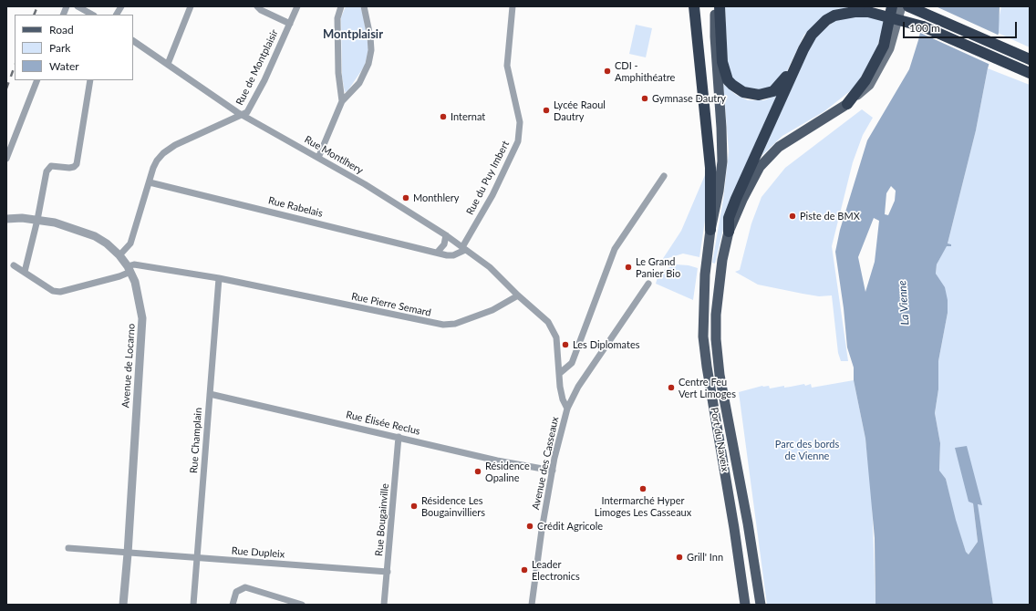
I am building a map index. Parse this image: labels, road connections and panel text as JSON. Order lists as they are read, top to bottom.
{
  "streets": {
    "main road": ["Port du Naveix"],
    "street": [
      "Rue de Montplaisir",
      "Rue Montlhery",
      "Rue du Puy Imbert",
      "Rue Rabelais",
      "Rue Pierre Semard",
      "Avenue de Locarno",
      "Rue Élisée Reclus",
      "Rue Champlain",
      "Avenue des Casseaux",
      "Rue Bougainville",
      "Rue Dupleix"
    ]
  },
  "crossings": [
    ["Rue de Montplaisir", "Rue Montlhery"],
    ["Rue de Montplaisir", "Rue Rabelais"],
    ["Rue de Montplaisir", "Avenue de Locarno"],
    ["Rue Montlhery", "Rue du Puy Imbert"],
    ["Rue Montlhery", "Rue Rabelais"],
    ["Rue Montlhery", "Rue Pierre Semard"],
    ["Rue du Puy Imbert", "Rue Rabelais"],
    ["Rue Pierre Semard", "Avenue de Locarno"],
    ["Rue Pierre Semard", "Rue Champlain"],
    ["Avenue de Locarno", "Rue Dupleix"],
    ["Rue Élisée Reclus", "Rue Champlain"],
    ["Rue Élisée Reclus", "Avenue des Casseaux"],
    ["Rue Élisée Reclus", "Rue Bougainville"],
    ["Rue Champlain", "Rue Dupleix"],
    ["Rue Bougainville", "Rue Dupleix"]
  ],
  "districts": ["Montplaisir"],
  "water": ["La Vienne"],
  "parks": ["Parc des bords de Vienne"],
  "places": [
    "CDI - Amphithéatre",
    "Gymnase Dautry",
    "Lycée Raoul Dautry",
    "Internat",
    "Monthlery",
    "Piste de BMX",
    "Le Grand Panier Bio",
    "Les Diplomates",
    "Centre Feu Vert Limoges",
    "Résidence Opaline",
    "Intermarché Hyper Limoges Les Casseaux",
    "Résidence Les Bougainvilliers",
    "Crédit Agricole",
    "Grill' Inn",
    "Leader Electronics"
  ],
  "legend": ["Road", "Park", "Water"],
  "scale_bar": "100 m"
}
